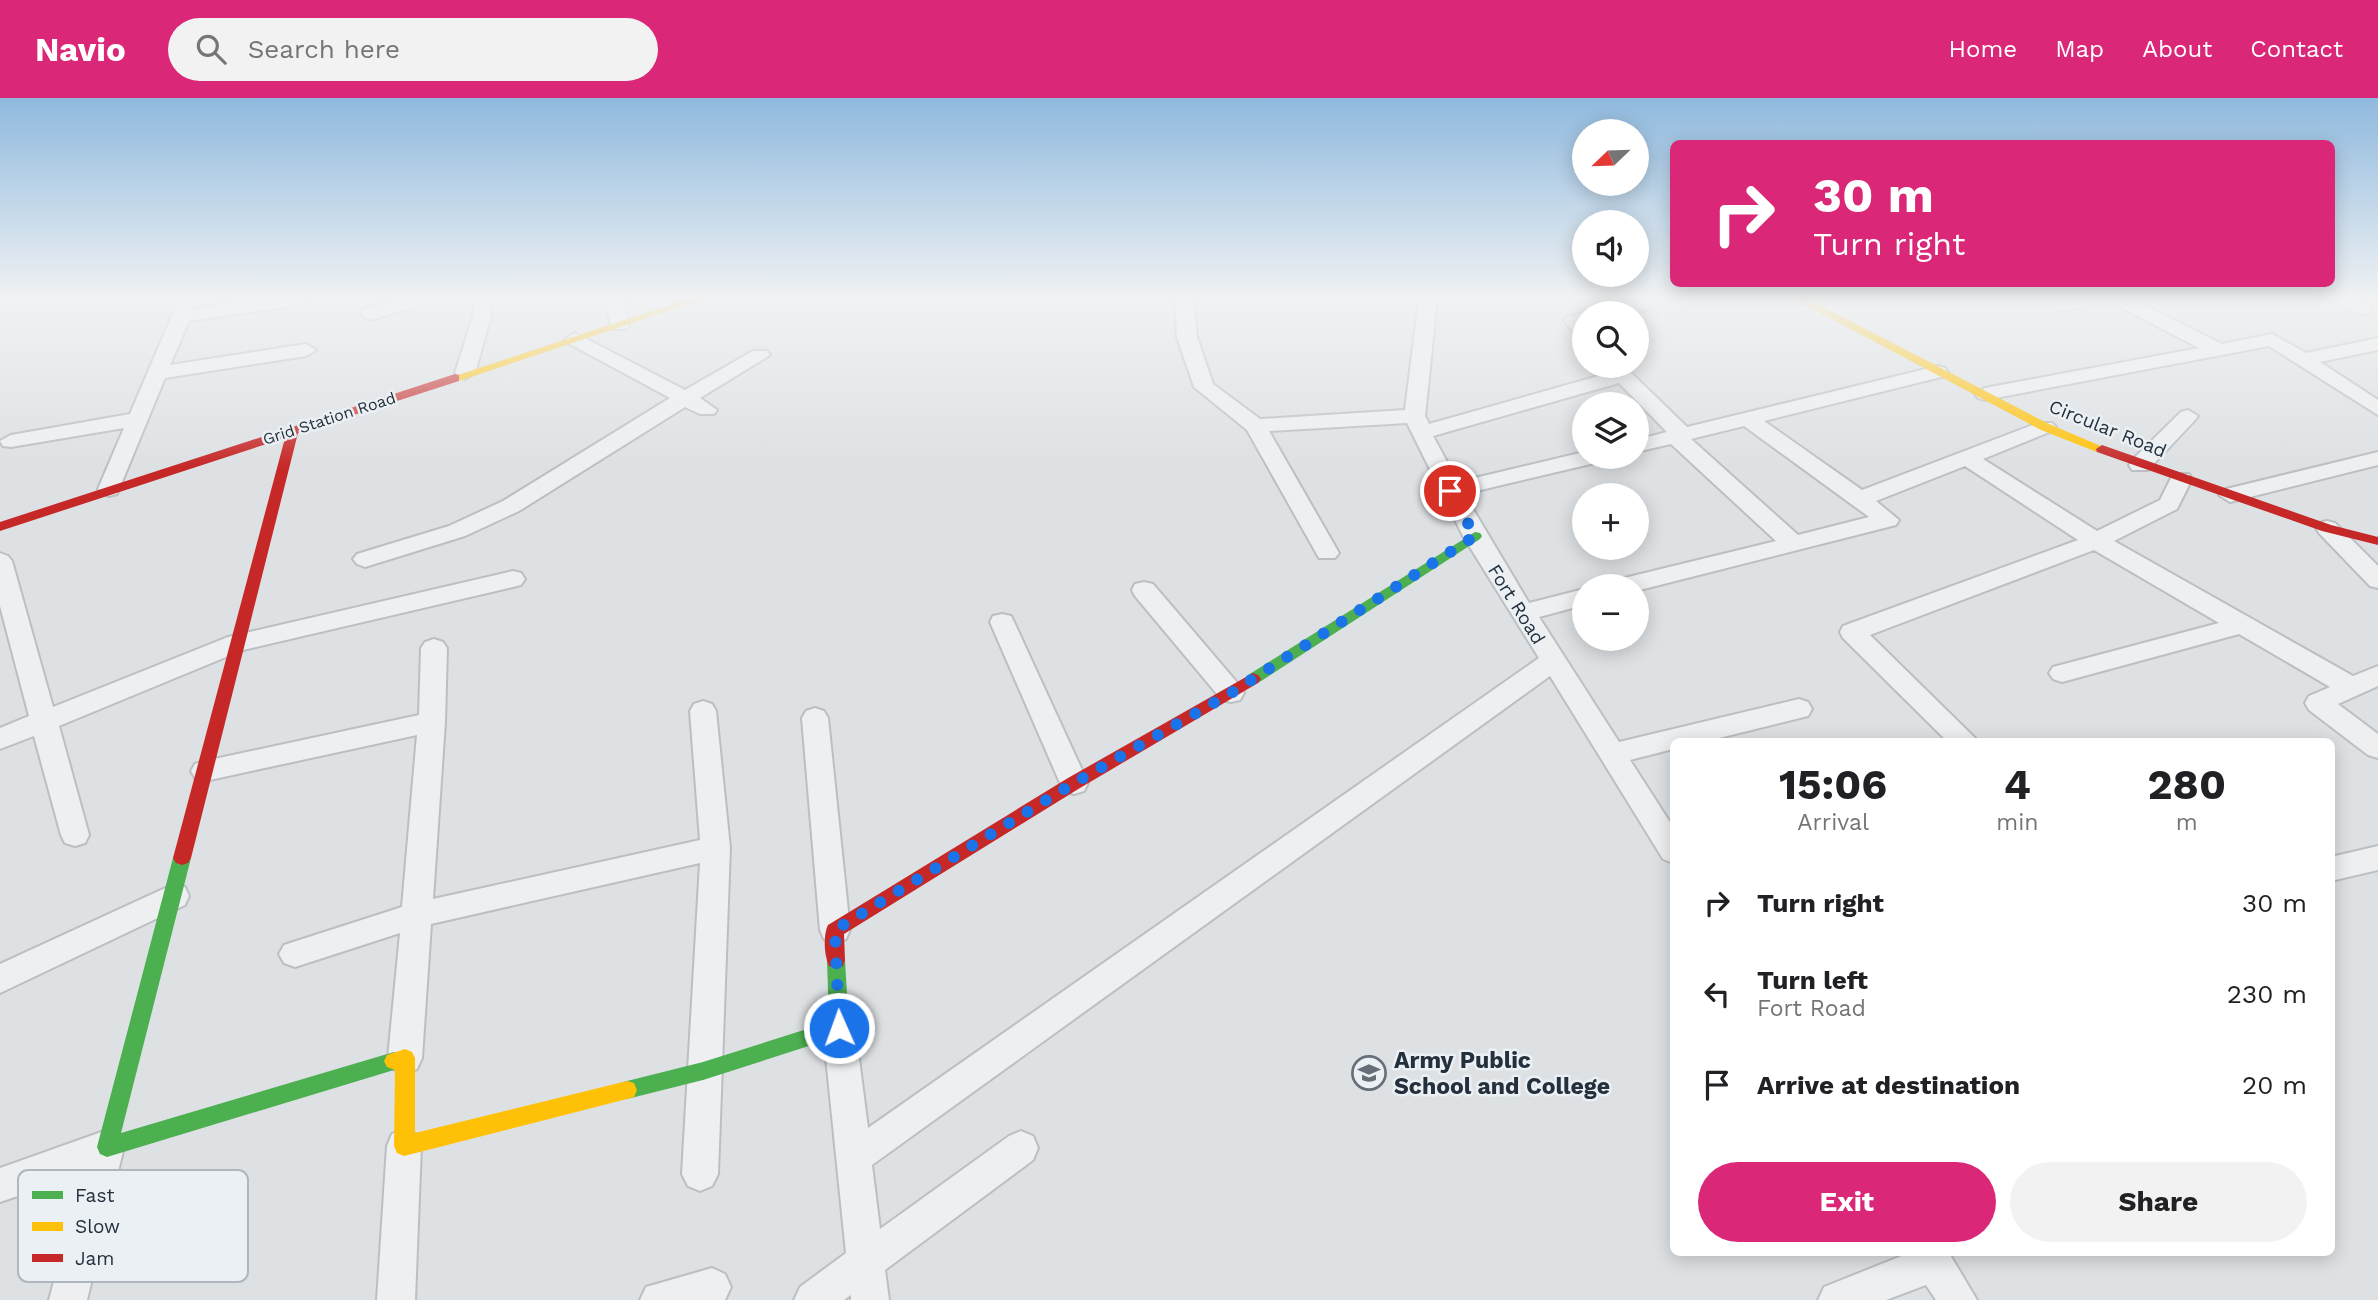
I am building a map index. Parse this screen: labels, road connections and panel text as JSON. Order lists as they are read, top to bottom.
{
  "streets": {
    "street": ["Grid Station Road", "Circular Road", "Fort Road"]
  },
  "places": {
    "school or university": ["Army Public School and College"]
  },
  "legend": ["Fast", "Slow", "Jam"],
  "north": "bottom left",
  "page": {
    "header": "Navio",
    "search": "Search here",
    "nav": [
      "Home",
      "Map",
      "About",
      "Contact"
    ],
    "map_buttons": ["+", "−"],
    "turn": ["30 m", "Turn right"],
    "eta": [
      "15:06",
      "Arrival",
      "4",
      "min",
      "280",
      "m"
    ],
    "list": [
      {
        "name": "Turn right",
        "value": "30 m"
      },
      {
        "name": "Turn left",
        "note": "Fort Road",
        "value": "230 m"
      },
      {
        "name": "Arrive at destination",
        "value": "20 m"
      }
    ],
    "buttons": ["Exit", "Share"]
  }
}
